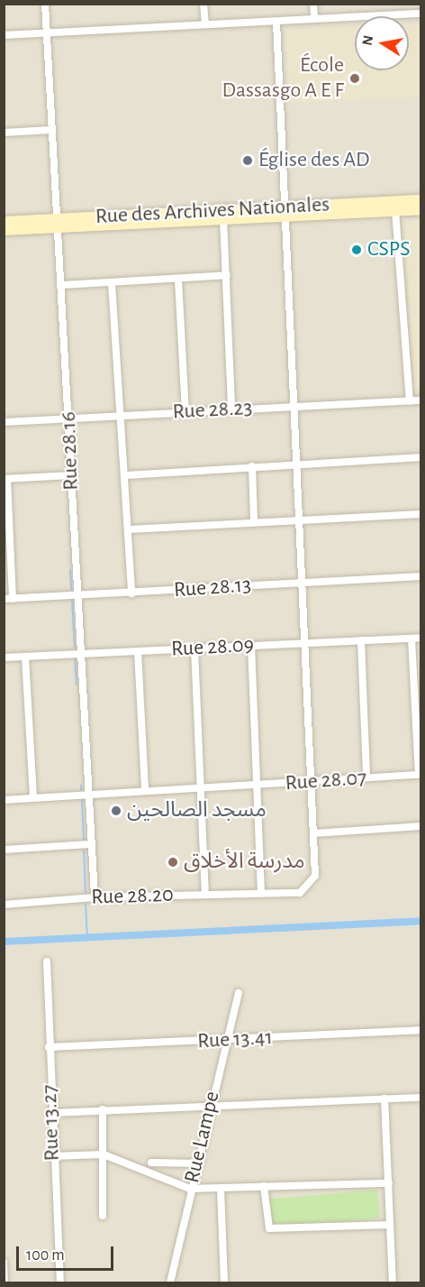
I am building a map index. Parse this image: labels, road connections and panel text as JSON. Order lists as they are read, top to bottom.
{
  "streets": {
    "street": [
      "Rue des Archives Nationales",
      "Rue 28.23",
      "Rue 28.16",
      "Rue 28.13",
      "Rue 28.09",
      "Rue 28.07",
      "Rue 28.20",
      "Rue 13.41",
      "Rue 13.27",
      "Rue Lampe"
    ]
  },
  "crossings": [
    ["Rue des Archives Nationales", "Rue 28.16"],
    ["Rue 28.23", "Rue 28.16"],
    ["Rue 28.16", "Rue 28.13"],
    ["Rue 28.16", "Rue 28.09"],
    ["Rue 28.16", "Rue 28.07"],
    ["Rue 28.16", "Rue 28.20"],
    ["Rue 13.41", "Rue 13.27"],
    ["Rue 13.41", "Rue Lampe"]
  ],
  "places": [
    "École Dassasgo A E F",
    "Église des AD",
    "CSPS",
    "مسجد الصالحين",
    "مدرسة الأخلاق"
  ],
  "scale_bar": "100 m",
  "north": "left"
}
